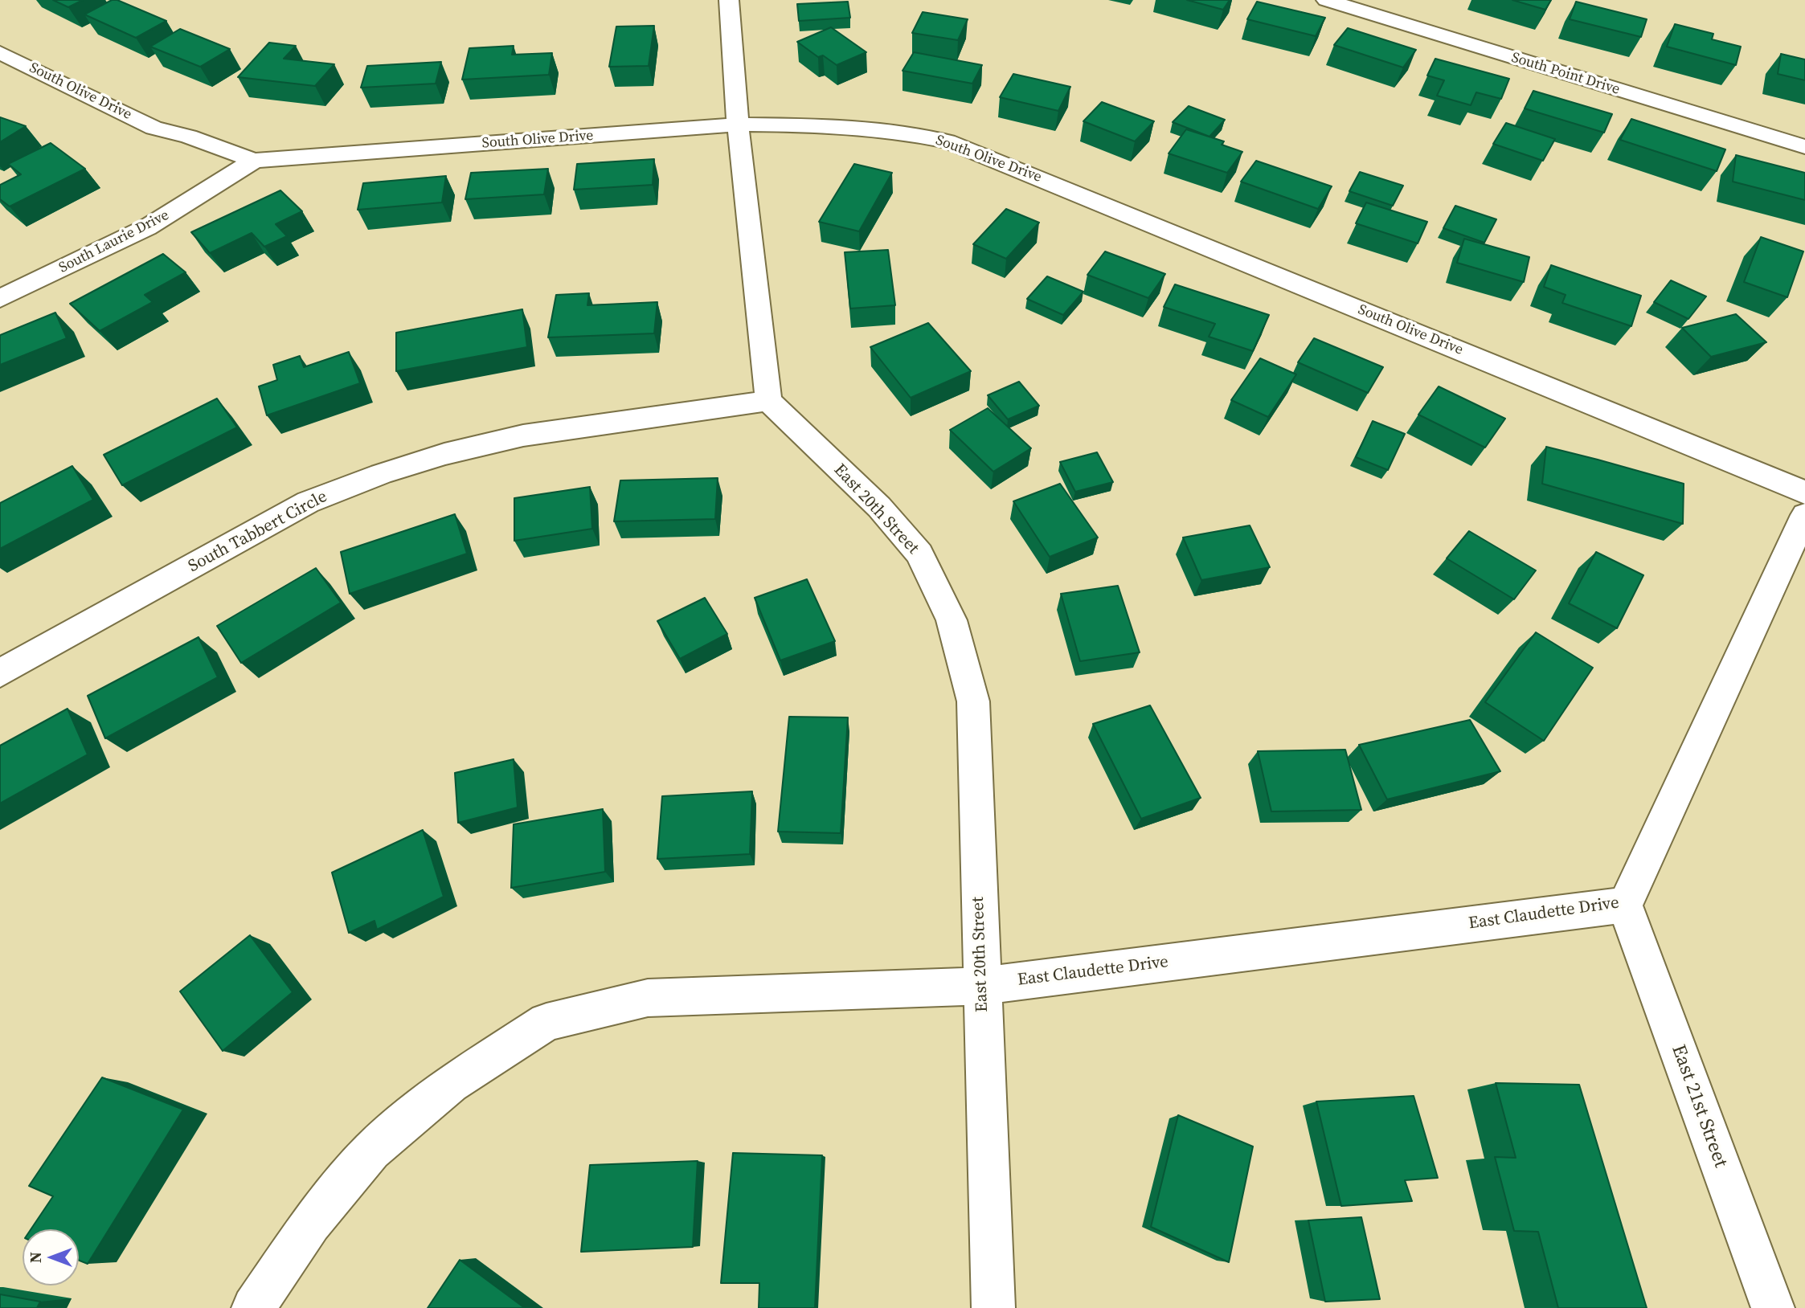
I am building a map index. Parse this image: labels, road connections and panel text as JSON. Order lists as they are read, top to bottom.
{
  "streets": {
    "street": [
      "South Point Drive",
      "South Olive Drive",
      "South Laurie Drive",
      "East 20th Street",
      "South Tabbert Circle",
      "East Claudette Drive",
      "East 21st Street"
    ]
  },
  "crossings": [
    ["South Olive Drive", "South Laurie Drive"],
    ["East 20th Street", "South Tabbert Circle"],
    ["East 20th Street", "East Claudette Drive"],
    ["East Claudette Drive", "East 21st Street"]
  ],
  "north": "left"
}
